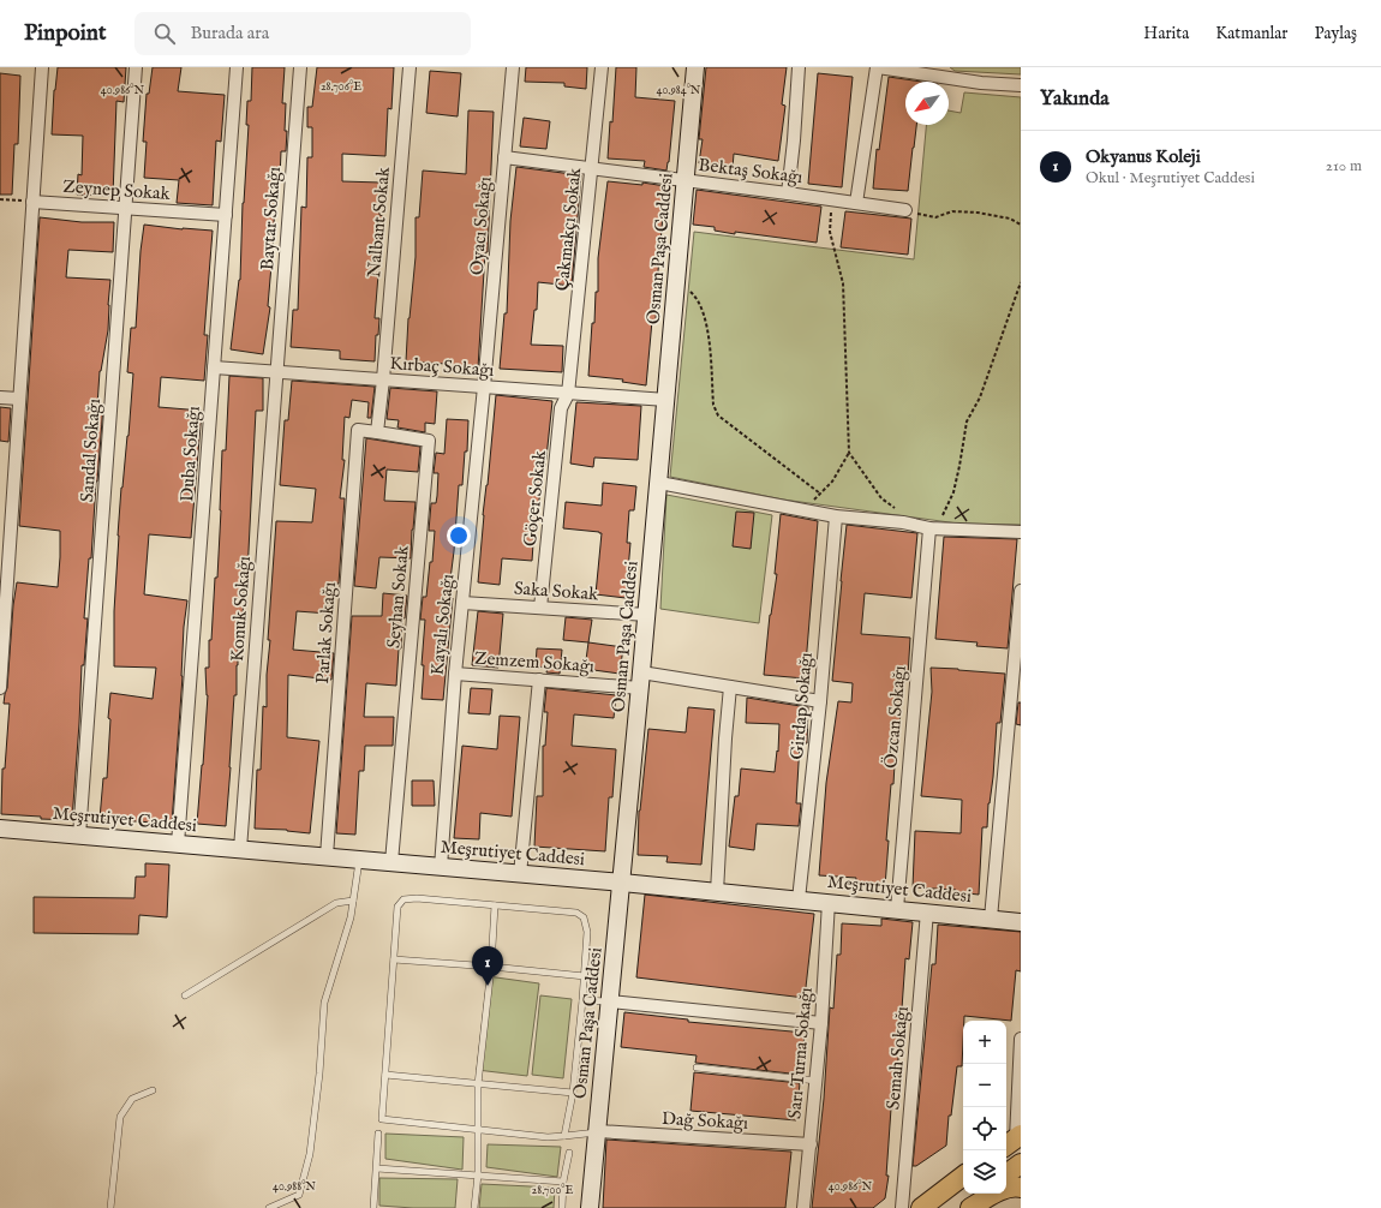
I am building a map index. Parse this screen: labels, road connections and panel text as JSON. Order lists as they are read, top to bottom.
{
  "streets": {
    "main road": ["Osman Paşa Caddesi", "Meşrutiyet Caddesi"],
    "street": [
      "Bektaş Sokağı",
      "Zeynep Sokak",
      "Baytar Sokağı",
      "Nalbant Sokak",
      "Oyacı Sokağı",
      "Çakmakçı Sokak",
      "Kırbaç Sokağı",
      "Sandal Sokağı",
      "Duba Sokağı",
      "Göçer Sokak",
      "Saka Sokak",
      "Seyhan Sokak",
      "Konuk Sokağı",
      "Kayalı Sokağı",
      "Parlak Sokağı",
      "Zemzem Sokağı",
      "Girdap Sokağı",
      "Özcan Sokağı",
      "Sarı Turna Sokağı",
      "Semah Sokağı",
      "Dağ Sokağı"
    ]
  },
  "crossings": [
    ["Bektaş Sokağı", "Oyacı Sokağı"],
    ["Bektaş Sokağı", "Çakmakçı Sokak"],
    ["Bektaş Sokağı", "Osman Paşa Caddesi"],
    ["Zeynep Sokak", "Sandal Sokağı"],
    ["Zeynep Sokak", "Duba Sokağı"],
    ["Baytar Sokağı", "Kırbaç Sokağı"],
    ["Baytar Sokağı", "Konuk Sokağı"],
    ["Nalbant Sokak", "Kırbaç Sokağı"],
    ["Oyacı Sokağı", "Kırbaç Sokağı"],
    ["Oyacı Sokağı", "Kayalı Sokağı"],
    ["Çakmakçı Sokak", "Kırbaç Sokağı"],
    ["Çakmakçı Sokak", "Göçer Sokak"],
    ["Osman Paşa Caddesi", "Kırbaç Sokağı"],
    ["Osman Paşa Caddesi", "Saka Sokak"],
    ["Osman Paşa Caddesi", "Zemzem Sokağı"],
    ["Osman Paşa Caddesi", "Meşrutiyet Caddesi"],
    ["Osman Paşa Caddesi", "Dağ Sokağı"],
    ["Kırbaç Sokağı", "Duba Sokağı"],
    ["Kırbaç Sokağı", "Göçer Sokak"],
    ["Kırbaç Sokağı", "Konuk Sokağı"],
    ["Kırbaç Sokağı", "Kayalı Sokağı"],
    ["Sandal Sokağı", "Meşrutiyet Caddesi"],
    ["Duba Sokağı", "Meşrutiyet Caddesi"],
    ["Göçer Sokak", "Saka Sokak"],
    ["Saka Sokak", "Kayalı Sokağı"],
    ["Seyhan Sokak", "Parlak Sokağı"],
    ["Seyhan Sokak", "Meşrutiyet Caddesi"],
    ["Konuk Sokağı", "Meşrutiyet Caddesi"],
    ["Kayalı Sokağı", "Zemzem Sokağı"],
    ["Kayalı Sokağı", "Meşrutiyet Caddesi"],
    ["Parlak Sokağı", "Meşrutiyet Caddesi"],
    ["Zemzem Sokağı", "Girdap Sokağı"],
    ["Girdap Sokağı", "Meşrutiyet Caddesi"],
    ["Özcan Sokağı", "Meşrutiyet Caddesi"],
    ["Meşrutiyet Caddesi", "Sarı Turna Sokağı"],
    ["Meşrutiyet Caddesi", "Semah Sokağı"],
    ["Sarı Turna Sokağı", "Dağ Sokağı"]
  ],
  "north": "bottom left",
  "page": {
    "header": "Pinpoint",
    "search": "Burada ara",
    "nav": ["Harita", "Katmanlar", "Paylaş"],
    "heading": "Yakında",
    "list": [
      {
        "mark": "1",
        "name": "Okyanus Koleji",
        "note": "Okul · Meşrutiyet Caddesi",
        "value": "210 m"
      }
    ],
    "pins": "1",
    "map_buttons": ["+", "−"]
  },
  "coordinates": [
    "28.706°E",
    "40.986°N",
    "40.984°N",
    "40.988°N",
    "28.700°E"
  ]
}
